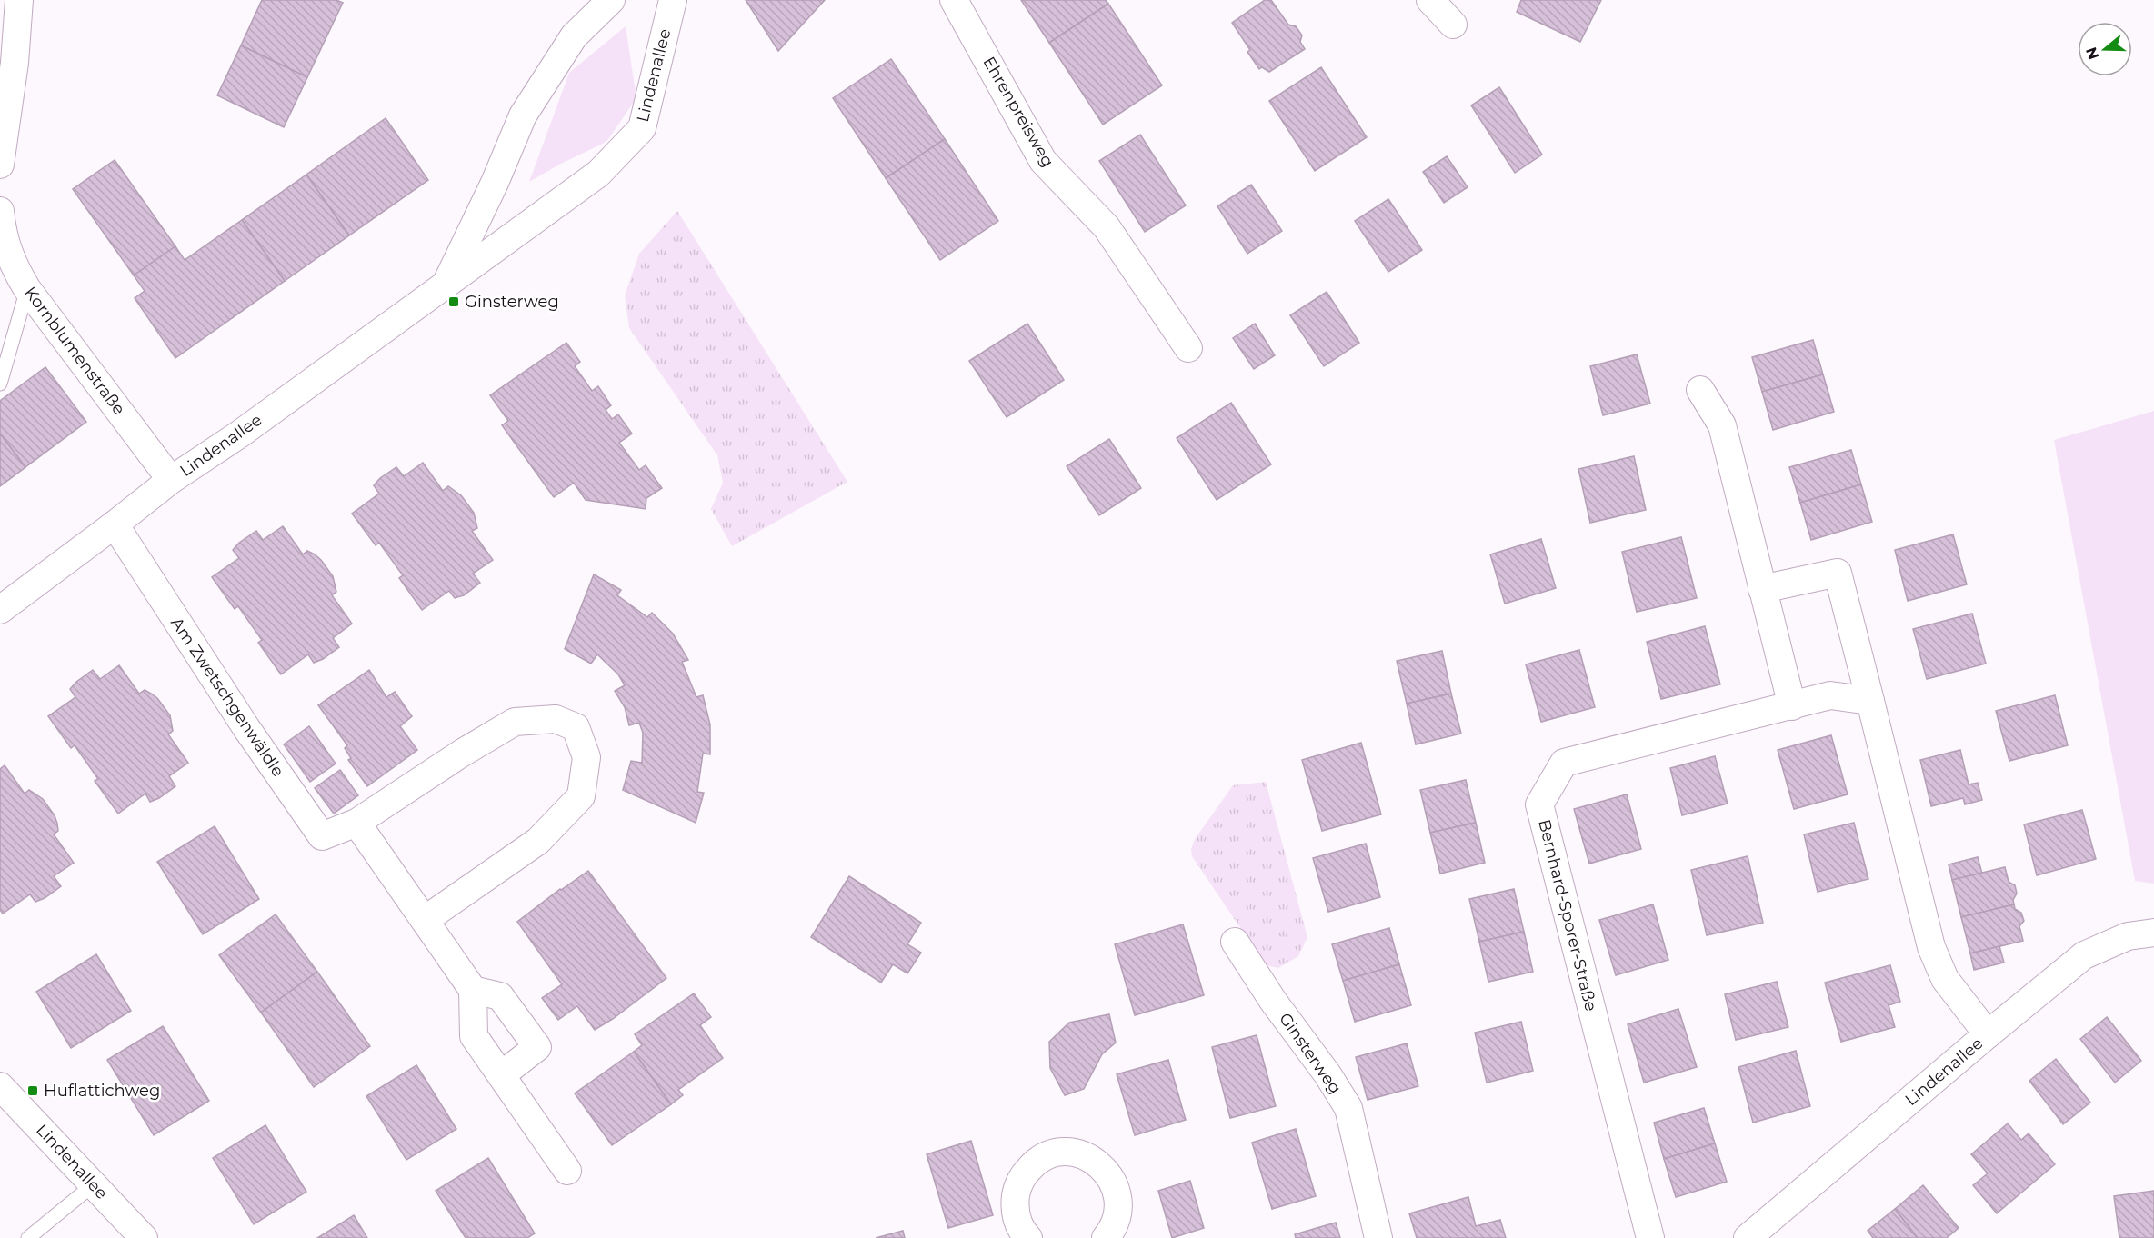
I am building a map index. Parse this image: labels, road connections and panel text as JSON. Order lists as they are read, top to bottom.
{
  "streets": {
    "street": [
      "Lindenallee",
      "Ehrenpreisweg",
      "Kornblumenstraße",
      "Am Zwetschgenwäldle",
      "Bernhard-Sporer-Straße",
      "Ginsterweg"
    ]
  },
  "crossings": [
    ["Lindenallee", "Kornblumenstraße"],
    ["Lindenallee", "Am Zwetschgenwäldle"]
  ],
  "places": {
    "transit": ["Ginsterweg", "Huflattichweg"]
  },
  "north": "left"
}
